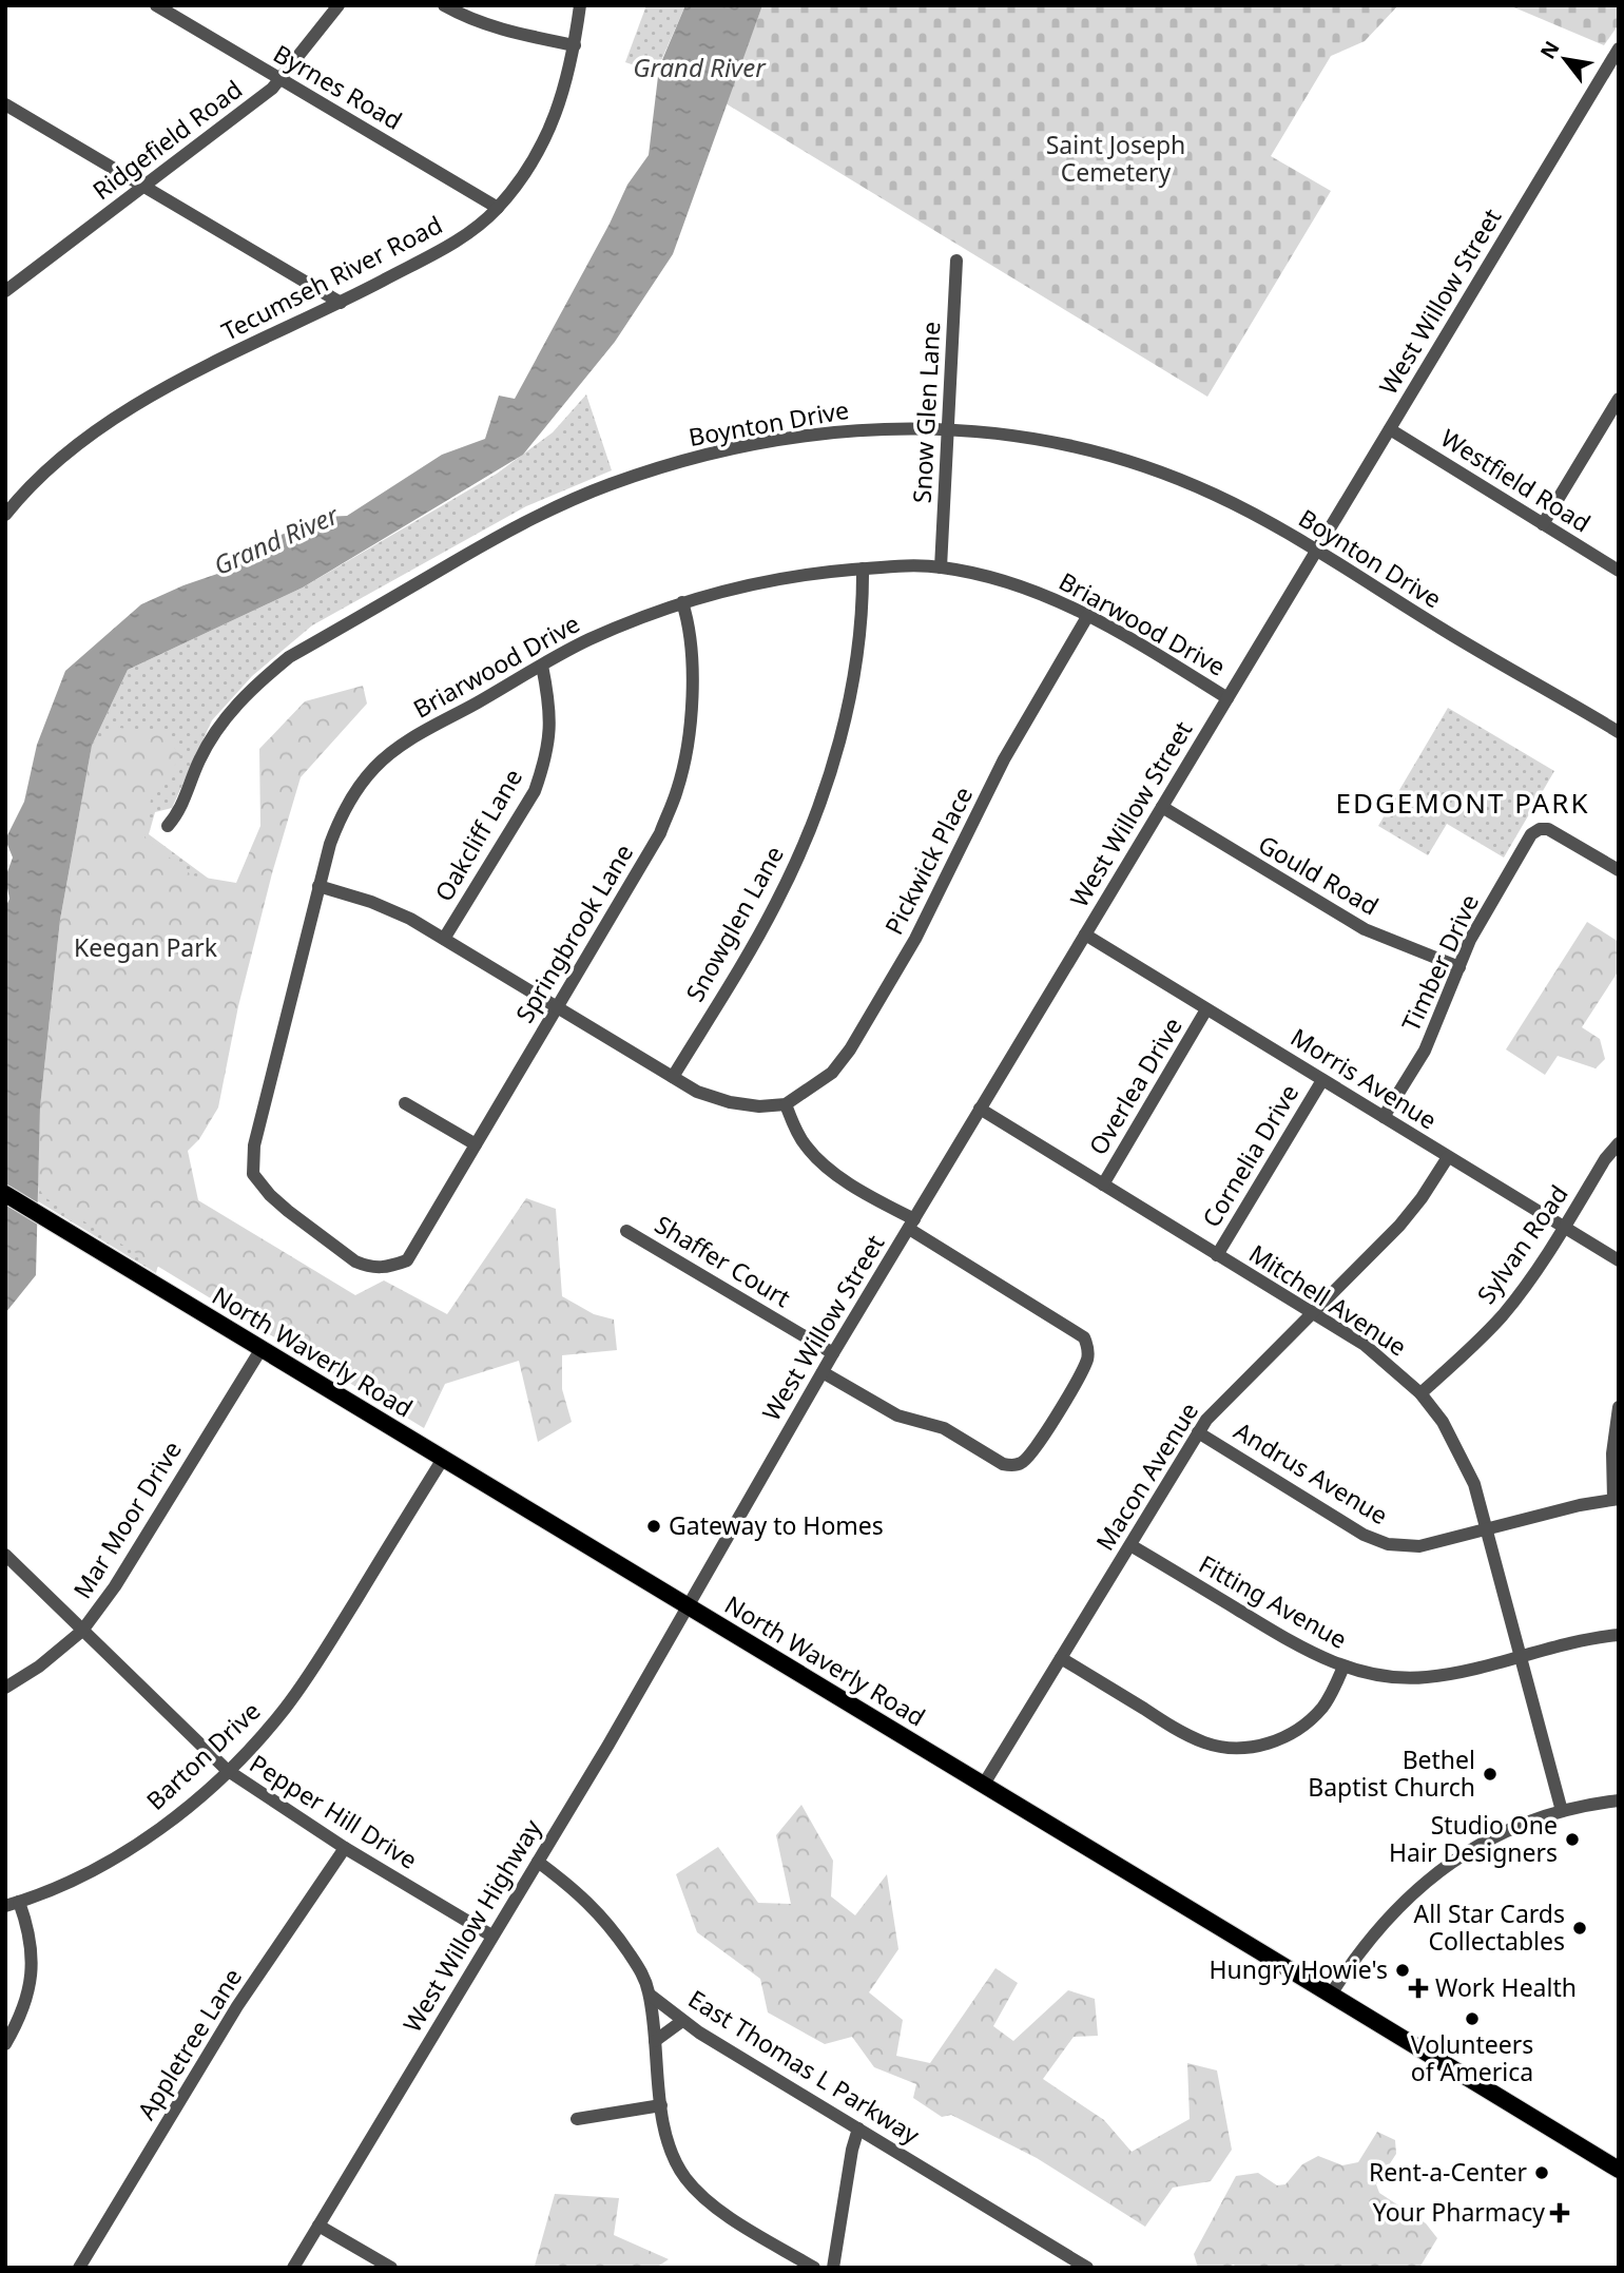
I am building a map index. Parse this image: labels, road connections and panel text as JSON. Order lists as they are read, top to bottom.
{
  "streets": {
    "main road": ["North Waverly Road"],
    "street": [
      "Byrnes Road",
      "Ridgefield Road",
      "Tecumseh River Road",
      "West Willow Street",
      "Snow Glen Lane",
      "Boynton Drive",
      "Westfield Road",
      "Briarwood Drive",
      "Oakcliff Lane",
      "Pickwick Place",
      "Gould Road",
      "Snowglen Lane",
      "Springbrook Lane",
      "Timber Drive",
      "Morris Avenue",
      "Overlea Drive",
      "Cornelia Drive",
      "Sylvan Road",
      "Shaffer Court",
      "Mitchell Avenue",
      "Andrus Avenue",
      "Macon Avenue",
      "Mar Moor Drive",
      "Fitting Avenue",
      "Barton Drive",
      "Pepper Hill Drive",
      "West Willow Highway",
      "Appletree Lane",
      "East Thomas L Parkway"
    ]
  },
  "crossings": [
    ["Byrnes Road", "Ridgefield Road"],
    ["Byrnes Road", "Tecumseh River Road"],
    ["West Willow Street", "Boynton Drive"],
    ["West Willow Street", "Westfield Road"],
    ["West Willow Street", "Briarwood Drive"],
    ["West Willow Street", "Gould Road"],
    ["West Willow Street", "Morris Avenue"],
    ["West Willow Street", "Shaffer Court"],
    ["West Willow Street", "Mitchell Avenue"],
    ["West Willow Street", "North Waverly Road"],
    ["West Willow Street", "West Willow Highway"],
    ["Snow Glen Lane", "Boynton Drive"],
    ["Snow Glen Lane", "Briarwood Drive"],
    ["Briarwood Drive", "Oakcliff Lane"],
    ["Briarwood Drive", "Pickwick Place"],
    ["Briarwood Drive", "Snowglen Lane"],
    ["Briarwood Drive", "Springbrook Lane"],
    ["Gould Road", "Timber Drive"],
    ["Timber Drive", "Morris Avenue"],
    ["Morris Avenue", "Overlea Drive"],
    ["Morris Avenue", "Cornelia Drive"],
    ["Morris Avenue", "Sylvan Road"],
    ["Morris Avenue", "Macon Avenue"],
    ["Overlea Drive", "Mitchell Avenue"],
    ["Cornelia Drive", "Mitchell Avenue"],
    ["Sylvan Road", "Mitchell Avenue"],
    ["Mitchell Avenue", "Andrus Avenue"],
    ["Mitchell Avenue", "Macon Avenue"],
    ["Mitchell Avenue", "Fitting Avenue"],
    ["North Waverly Road", "Macon Avenue"],
    ["North Waverly Road", "Mar Moor Drive"],
    ["North Waverly Road", "Barton Drive"],
    ["North Waverly Road", "West Willow Highway"],
    ["Andrus Avenue", "Macon Avenue"],
    ["Macon Avenue", "Fitting Avenue"],
    ["Mar Moor Drive", "Pepper Hill Drive"],
    ["Barton Drive", "Pepper Hill Drive"],
    ["Pepper Hill Drive", "West Willow Highway"],
    ["Pepper Hill Drive", "Appletree Lane"],
    ["West Willow Highway", "East Thomas L Parkway"]
  ],
  "districts": ["EDGEMONT PARK"],
  "water": ["Grand River"],
  "parks": ["Saint Joseph Cemetery", "Keegan Park"],
  "places": {
    "other": [
      "Gateway to Homes",
      "Bethel Baptist Church",
      "Studio One Hair Designers",
      "All Star Cards Collectables",
      "Hungry Howie's",
      "Volunteers of America",
      "Rent-a-Center"
    ],
    "health": ["Work Health", "Your Pharmacy"]
  },
  "north": "top left"
}
